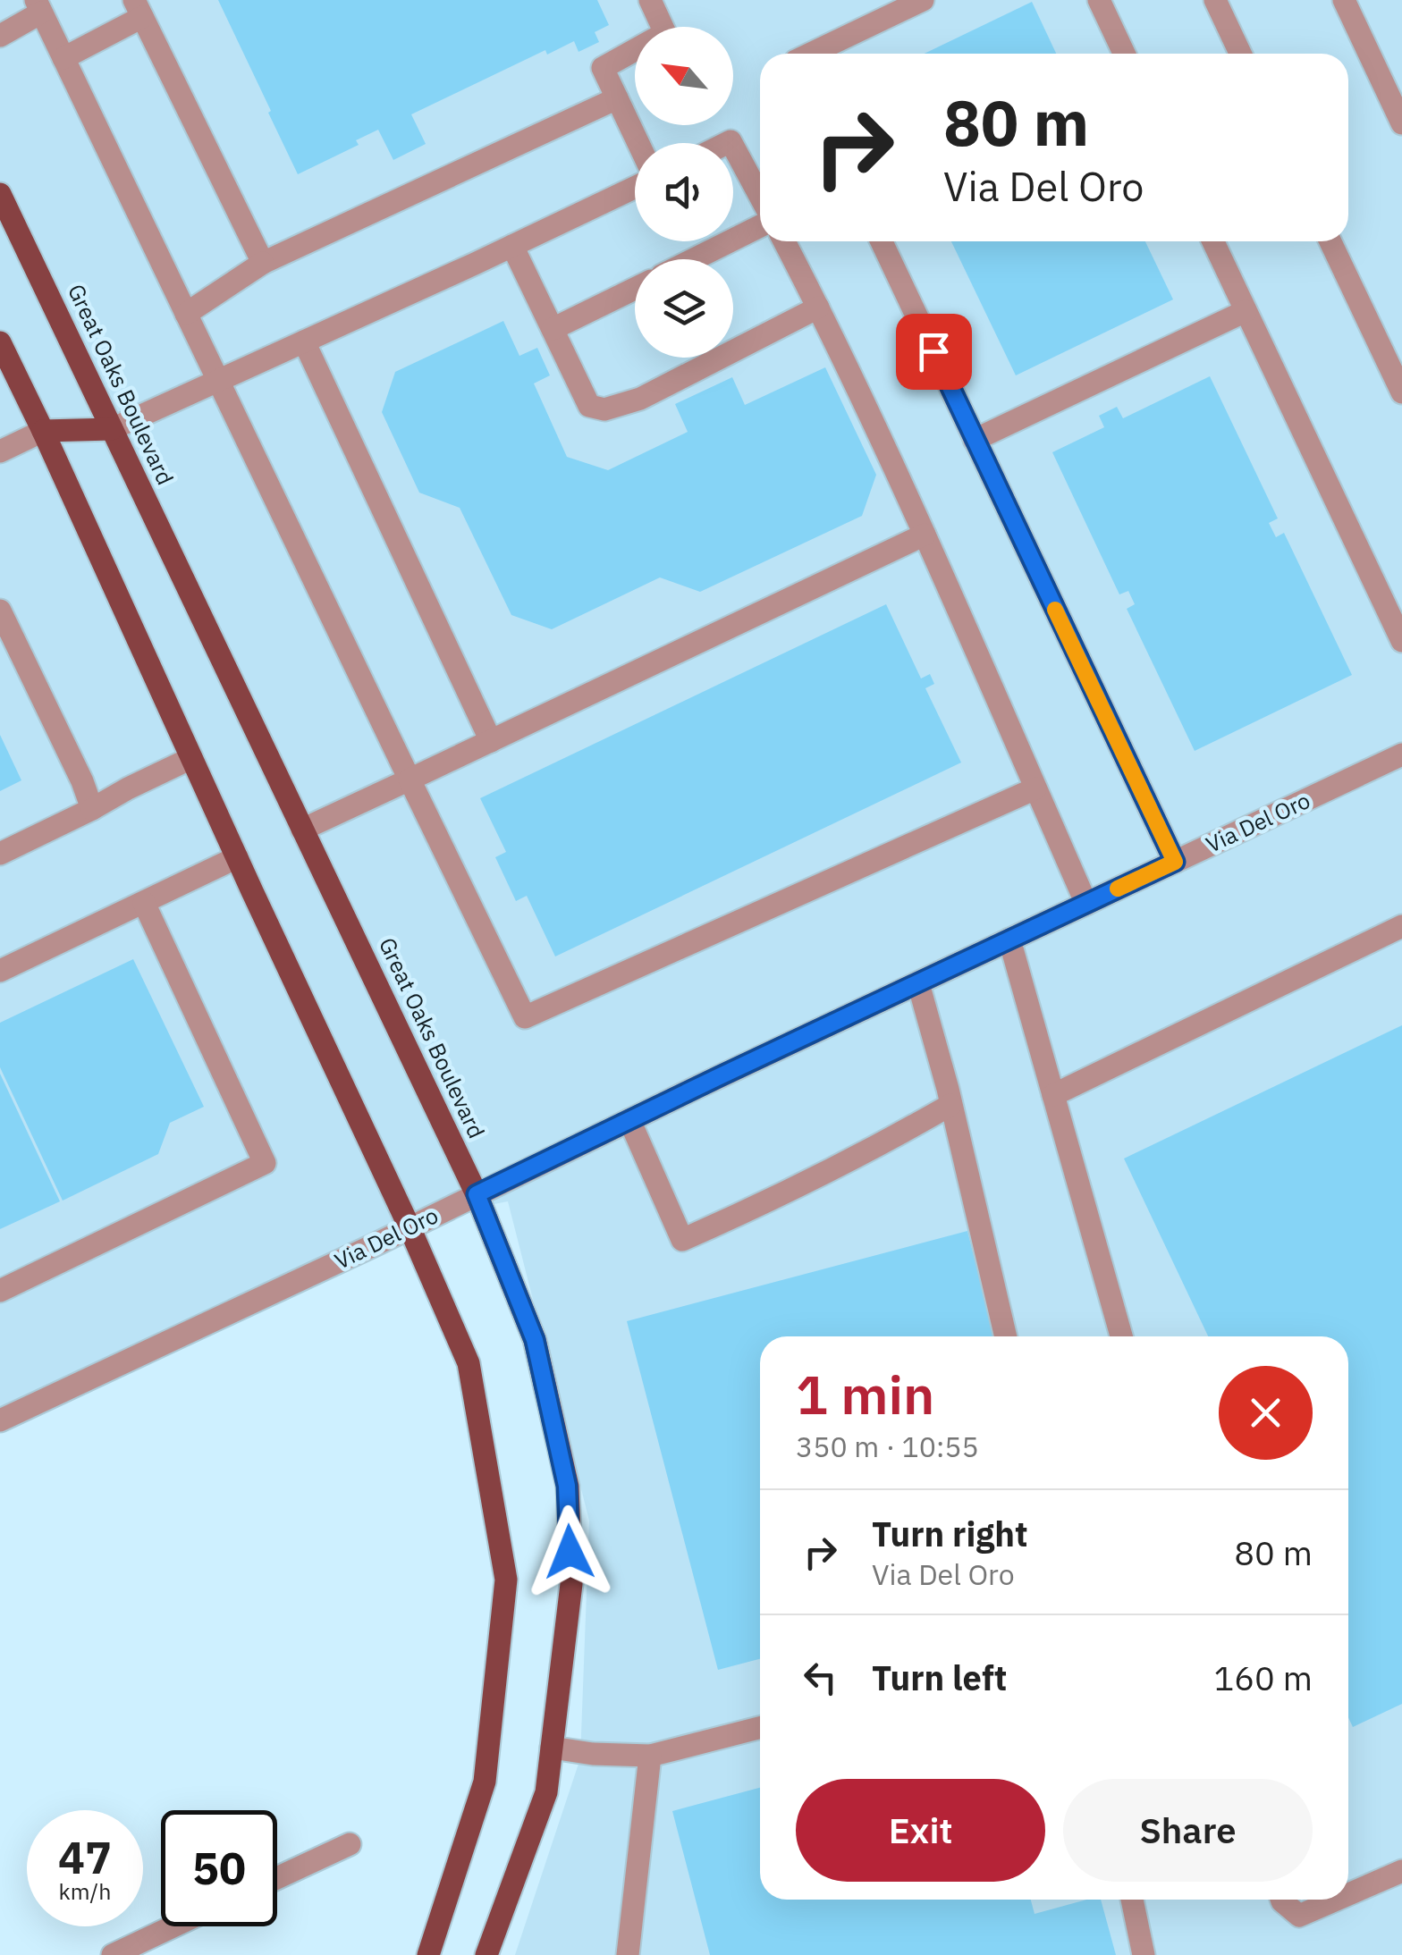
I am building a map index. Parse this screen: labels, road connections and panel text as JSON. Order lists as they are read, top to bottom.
{
  "streets": {
    "main road": ["Great Oaks Boulevard"],
    "street": ["Via Del Oro"]
  },
  "crossings": [
    ["Great Oaks Boulevard", "Via Del Oro"]
  ],
  "north": "top left",
  "page": {
    "turn": ["80 m", "Via Del Oro"],
    "heading": ["1 min", "350 m · 10:55"],
    "list": [
      {
        "name": "Turn right",
        "note": "Via Del Oro",
        "value": "80 m"
      },
      {
        "name": "Turn left",
        "value": "160 m"
      }
    ],
    "buttons": ["Exit", "Share"],
    "speed": "47 km/h",
    "limit": "50"
  }
}
